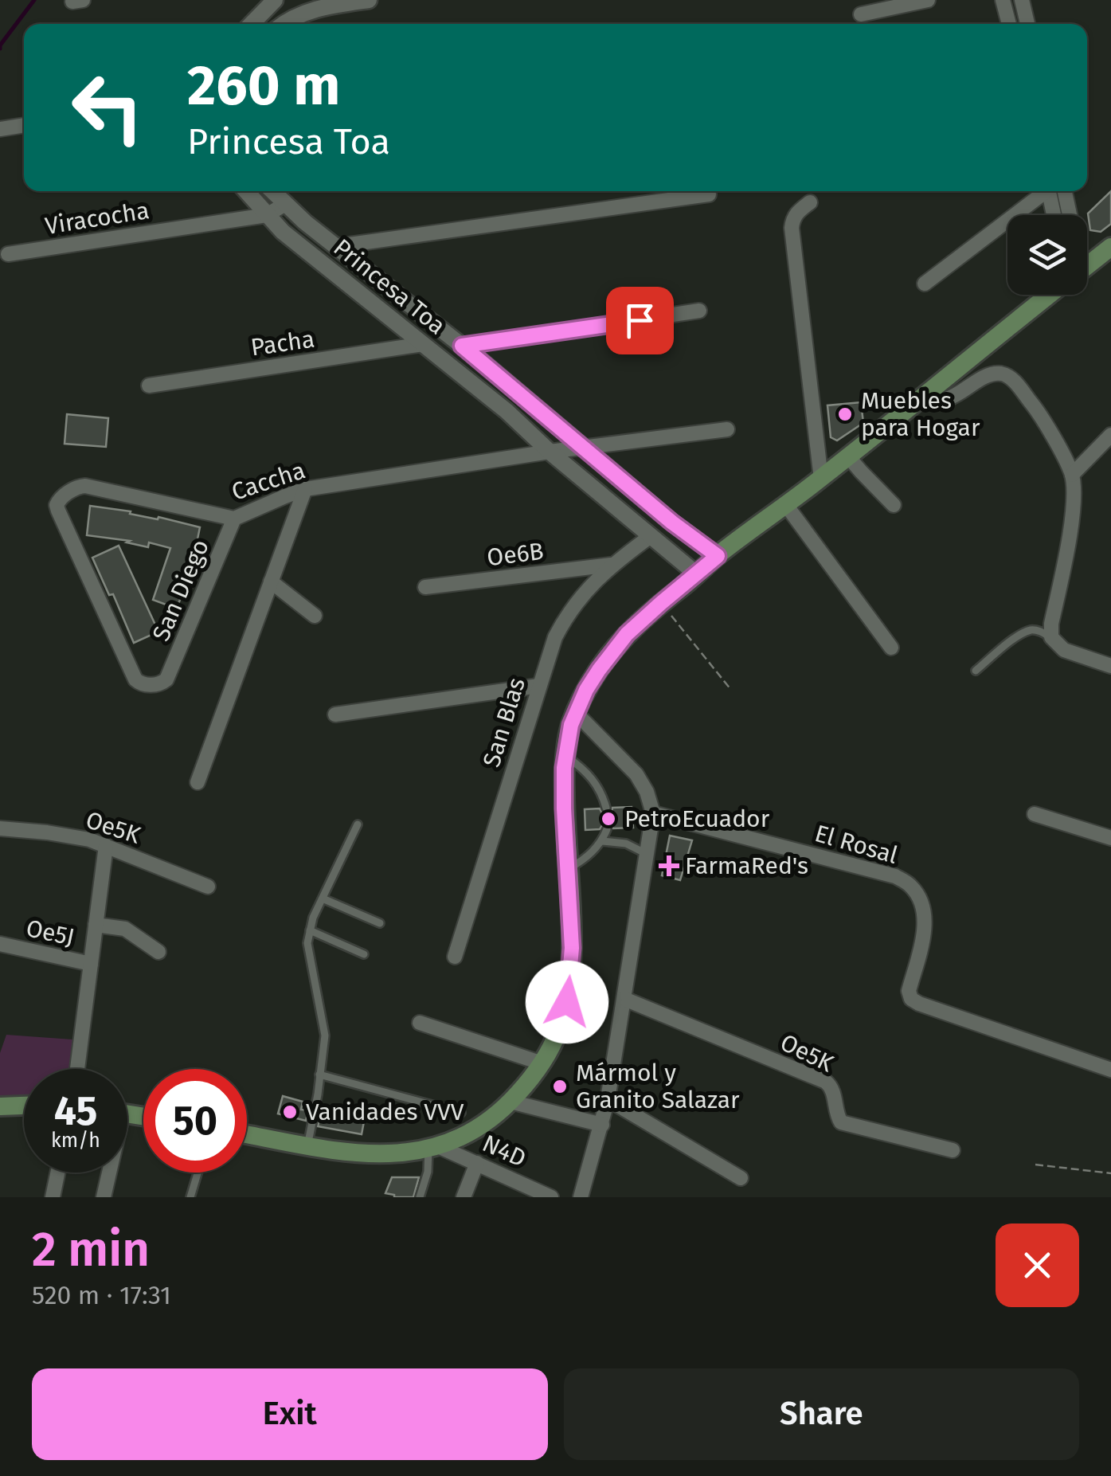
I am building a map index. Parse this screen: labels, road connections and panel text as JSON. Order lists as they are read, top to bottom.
{
  "streets": {
    "street": [
      "Viracocha",
      "Princesa Toa",
      "Pacha",
      "Caccha",
      "Oe6B",
      "San Diego",
      "San Blas",
      "Oe5K",
      "El Rosal",
      "Oe5J",
      "N4D"
    ]
  },
  "crossings": [
    ["Viracocha", "Princesa Toa"],
    ["Princesa Toa", "Pacha"],
    ["Princesa Toa", "Caccha"],
    ["Princesa Toa", "San Blas"],
    ["Caccha", "San Diego"],
    ["Oe6B", "San Blas"]
  ],
  "places": {
    "other": [
      "Muebles para Hogar",
      "PetroEcuador",
      "Mármol y Granito Salazar",
      "Vanidades VVV"
    ],
    "health": ["FarmaRed's"]
  },
  "page": {
    "turn": ["260 m", "Princesa Toa"],
    "speed": "45 km/h",
    "limit": "50",
    "heading": ["2 min", "520 m · 17:31"],
    "buttons": ["Exit", "Share"]
  }
}
